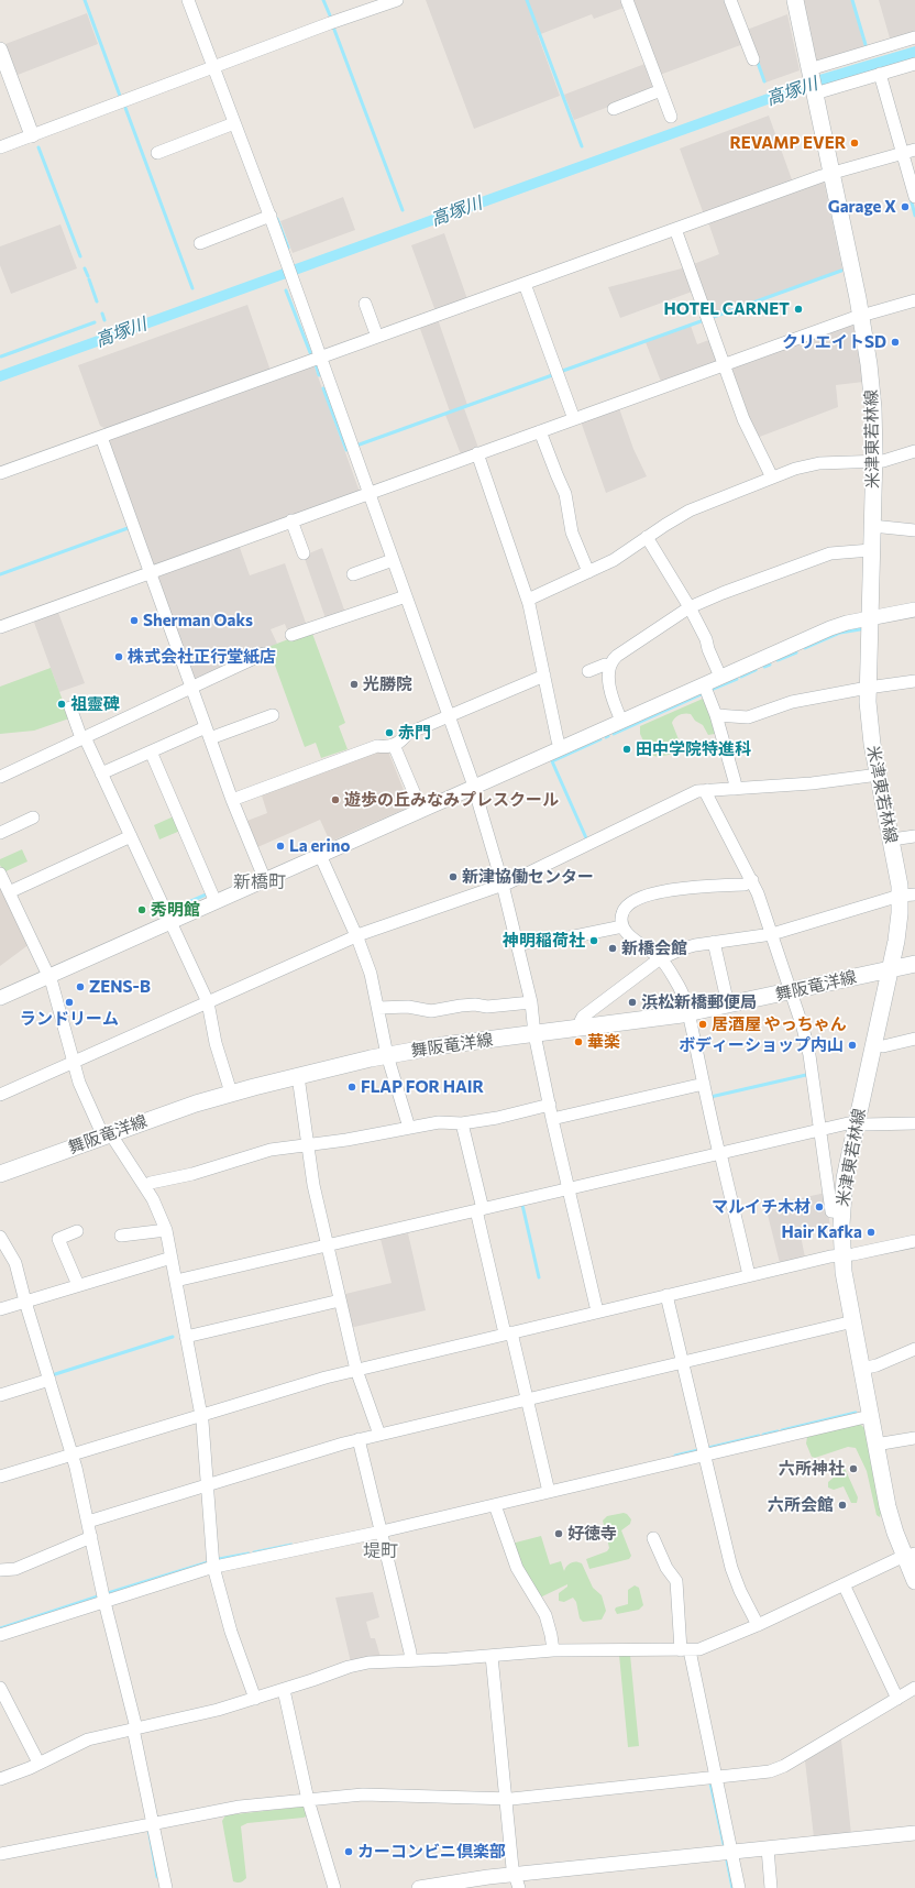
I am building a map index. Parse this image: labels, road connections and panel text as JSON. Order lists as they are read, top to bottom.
{
  "streets": {
    "main road": ["米津東若林線", "舞阪竜洋線"]
  },
  "crossings": [
    ["米津東若林線", "舞阪竜洋線"]
  ],
  "districts": ["新橋町", "堤町"],
  "water": ["高塚川"],
  "places": [
    "REVAMP EVER",
    "Garage X",
    "HOTEL CARNET",
    "クリエイトSD",
    "Sherman Oaks",
    "株式会社正行堂紙店",
    "光勝院",
    "祖靈碑",
    "赤門",
    "田中学院特進科",
    "遊歩の丘みなみプレスクール",
    "La erino",
    "新津協働センター",
    "秀明館",
    "神明稲荷社",
    "新橋会館",
    "ZENS-B",
    "ランドリーム",
    "浜松新橋郵便局",
    "居酒屋 やっちゃん",
    "華楽",
    "ボディーショップ内山",
    "FLAP FOR HAIR",
    "マルイチ木材",
    "Hair Kafka",
    "六所神社",
    "六所会館",
    "好徳寺",
    "カーコンビニ倶楽部"
  ]
}
